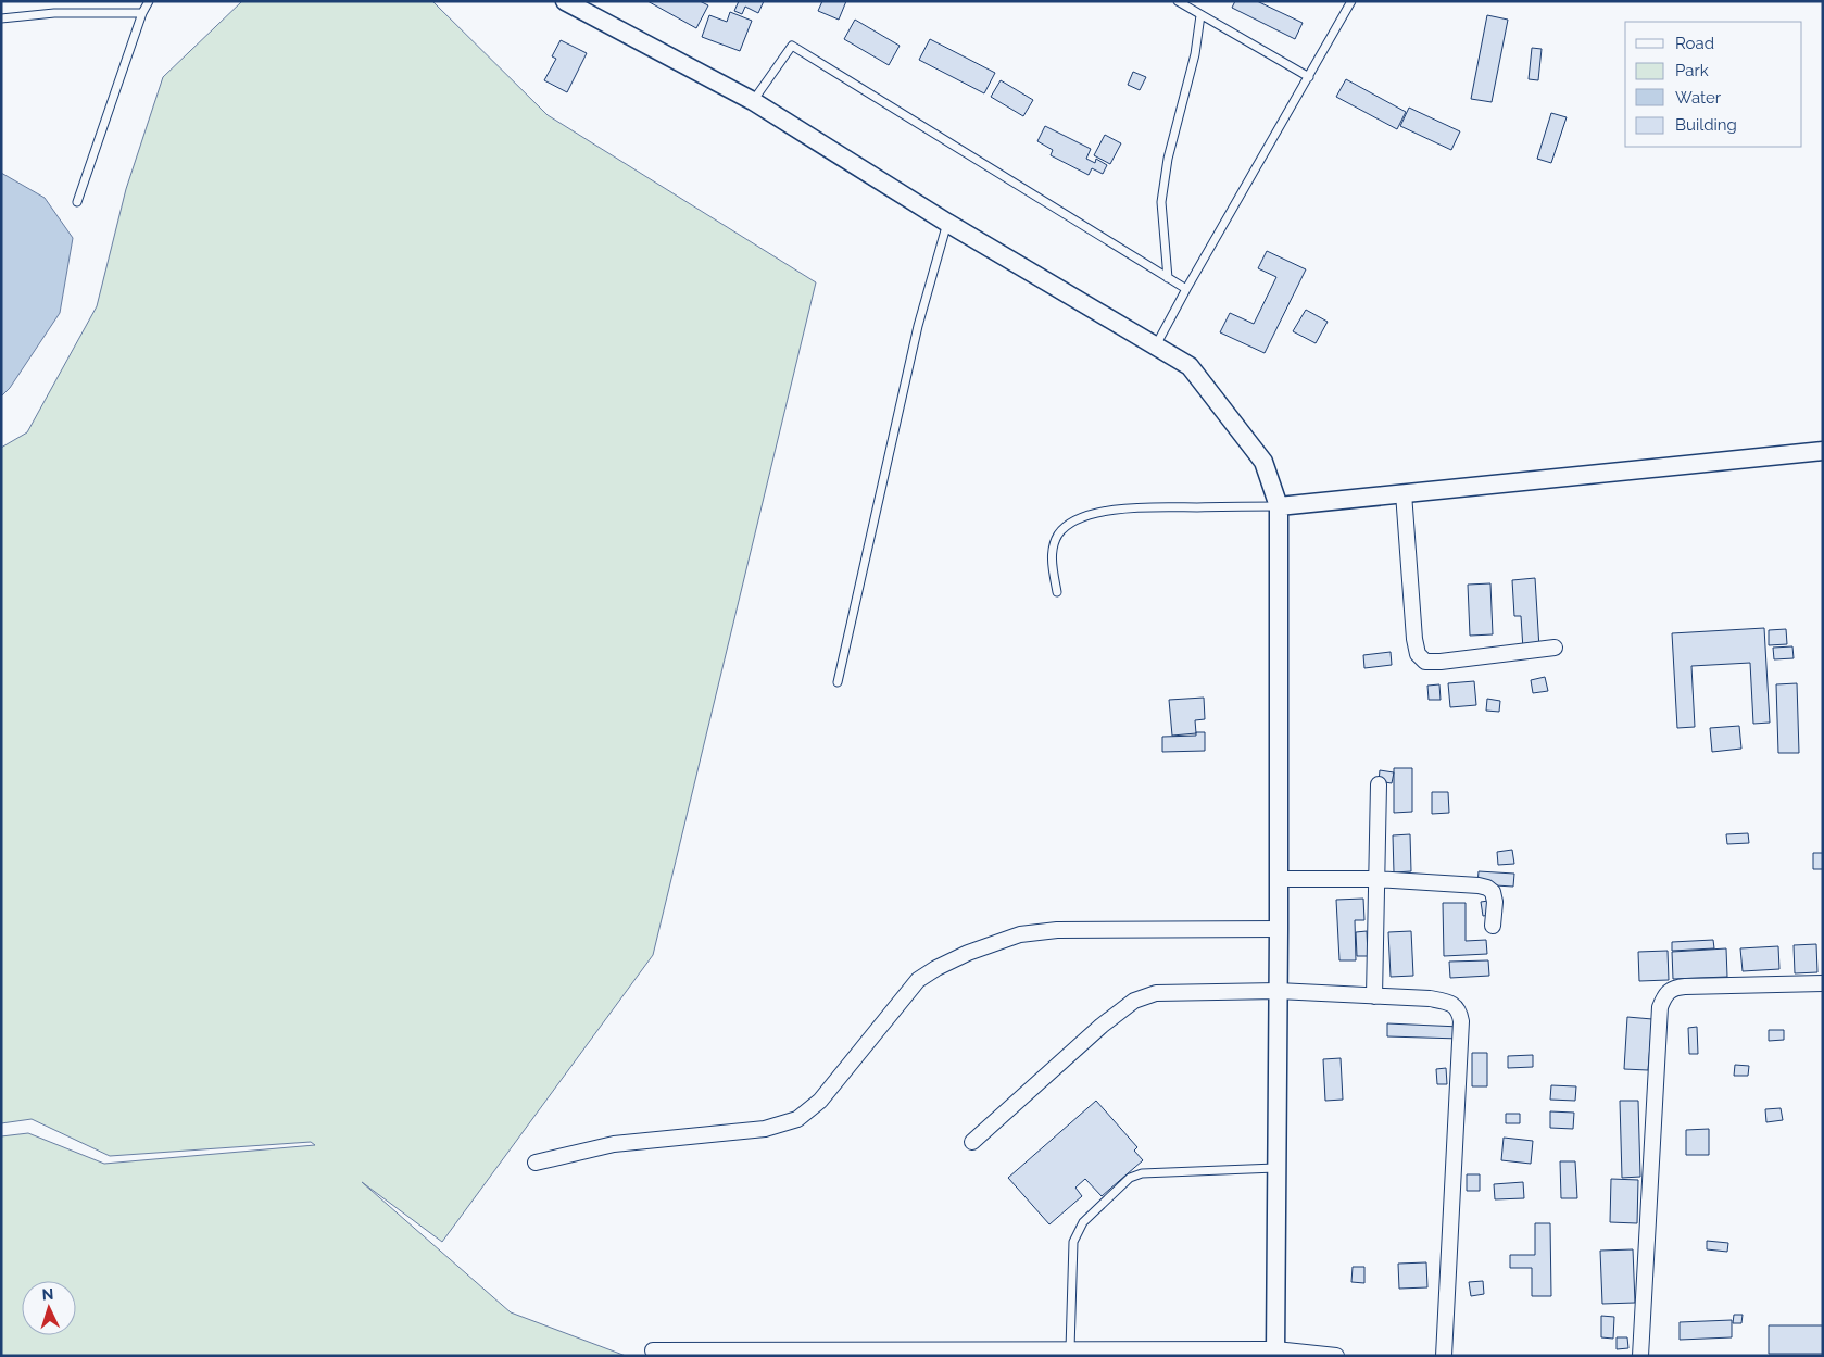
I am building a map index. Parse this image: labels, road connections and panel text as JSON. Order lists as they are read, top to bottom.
{
  "legend": [
    "Road",
    "Park",
    "Water",
    "Building"
  ],
  "north": "top"
}
